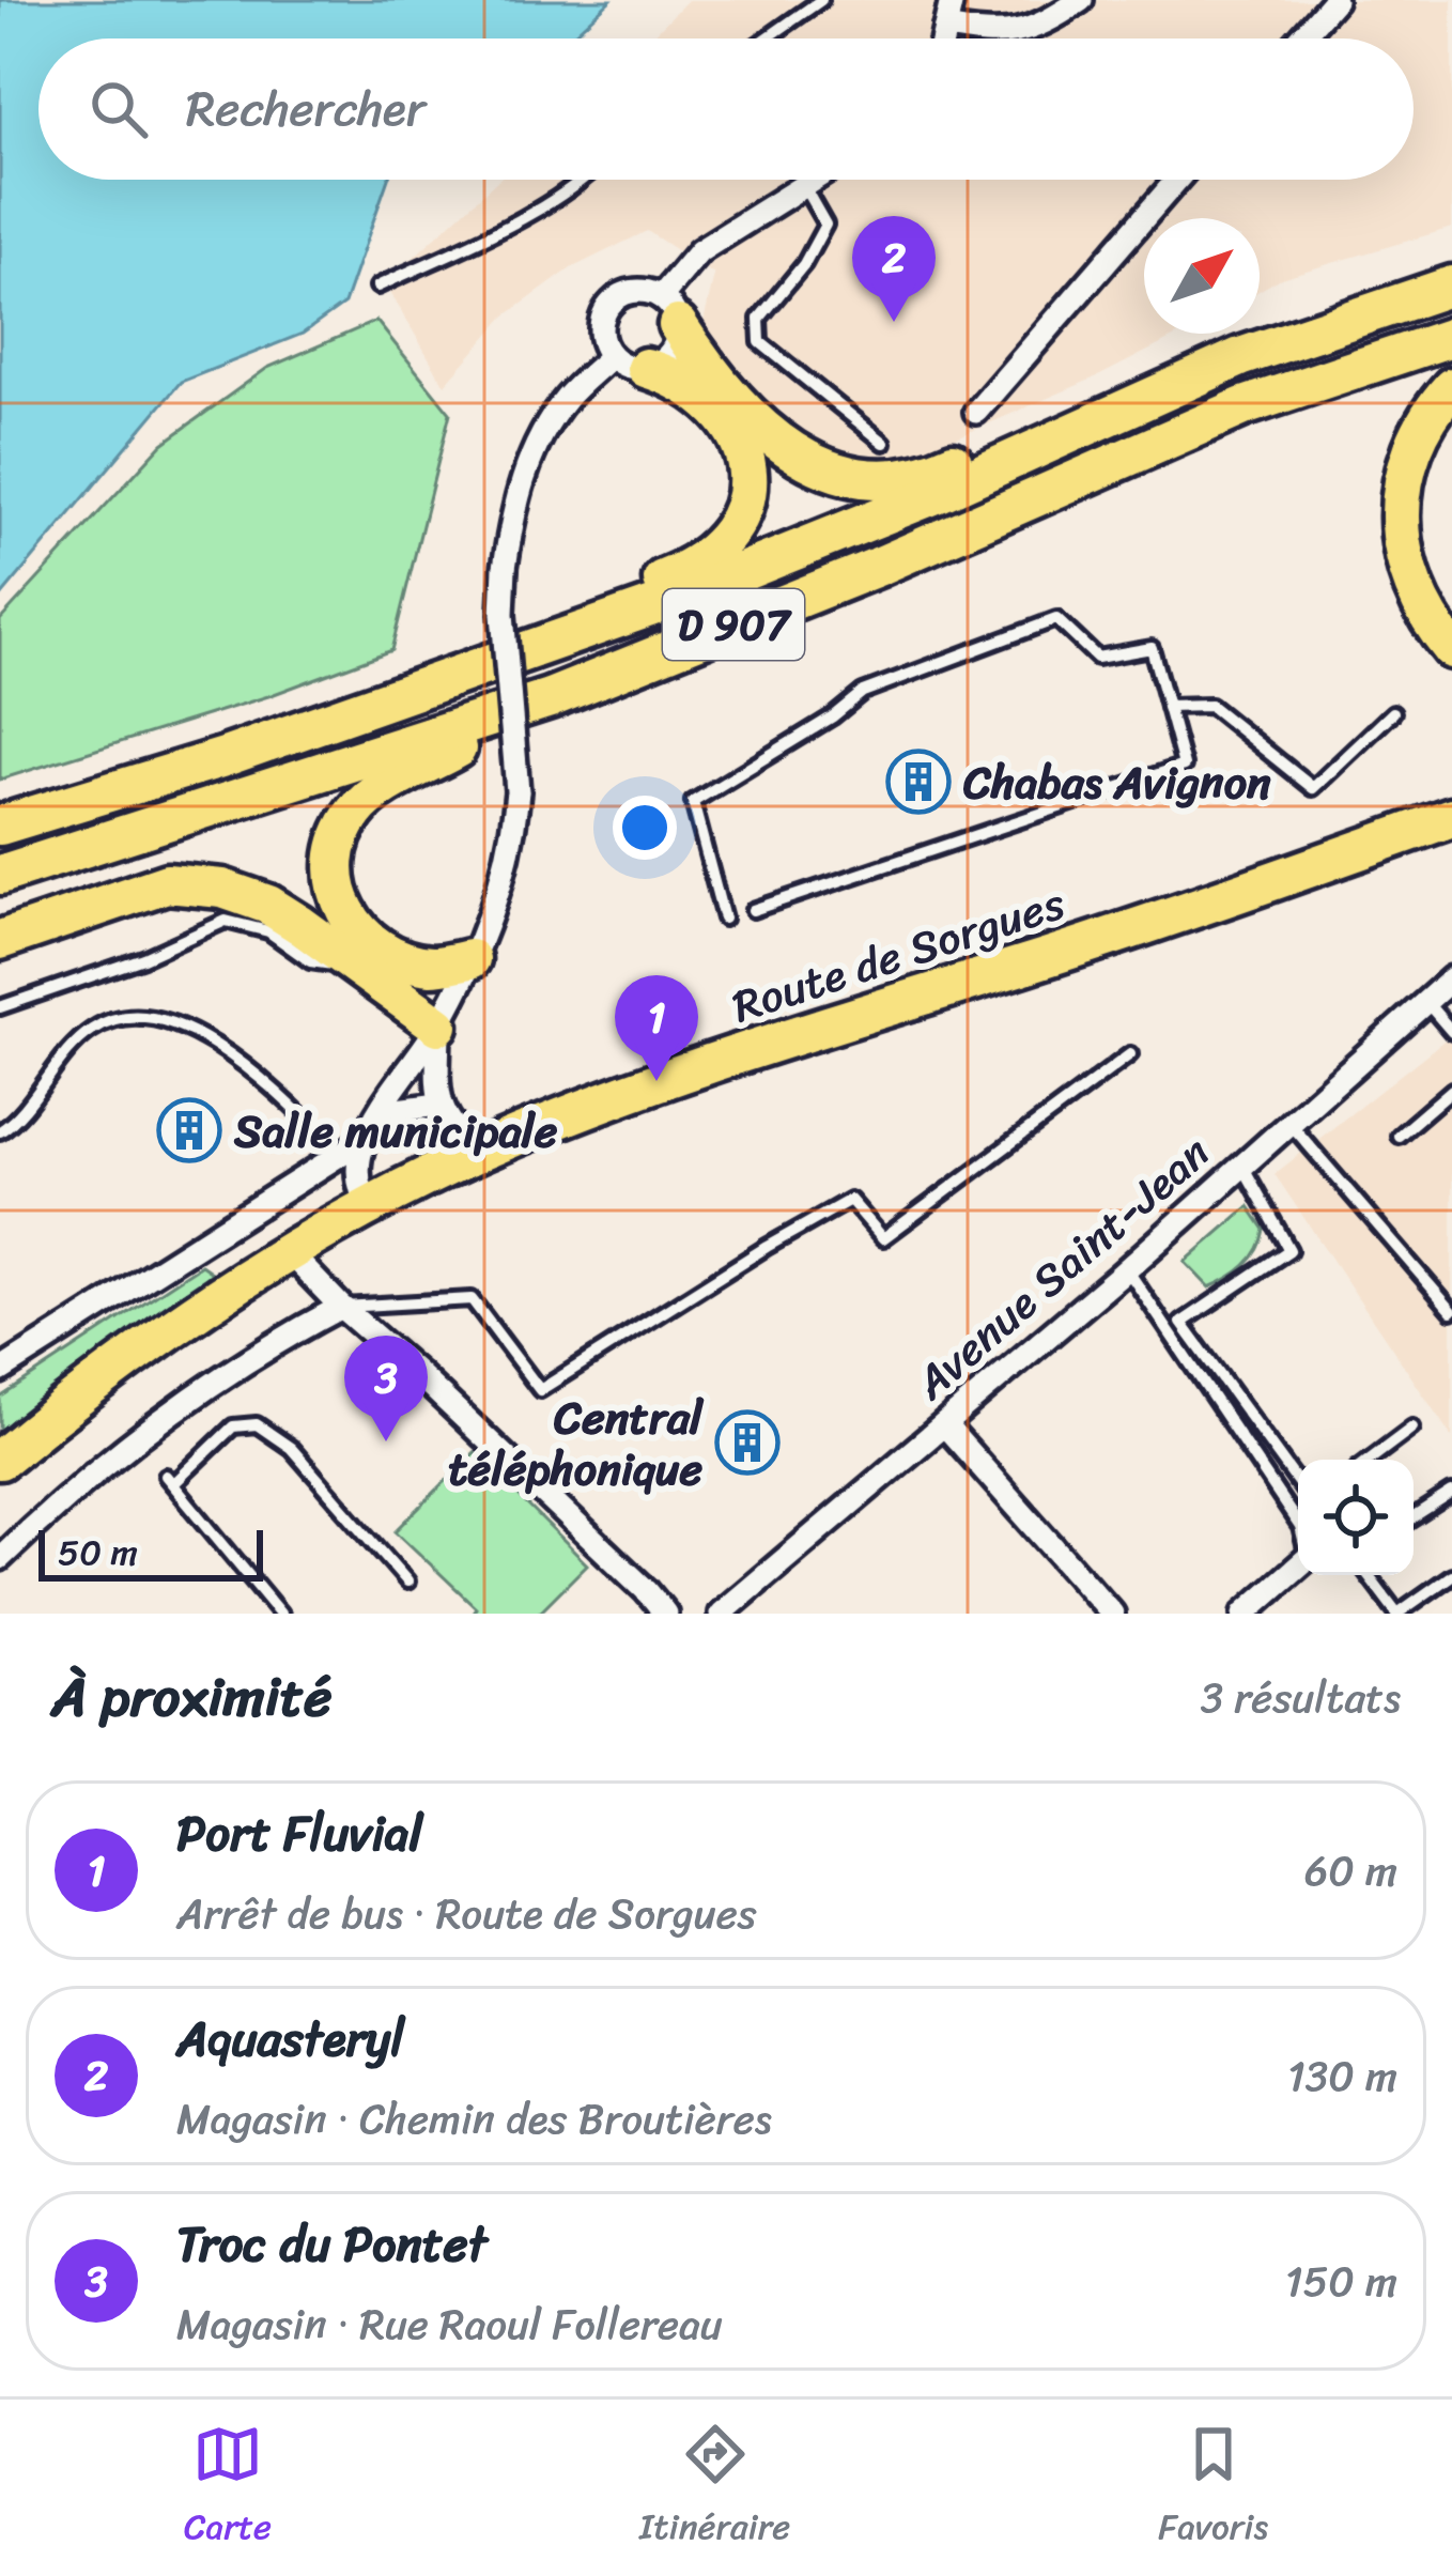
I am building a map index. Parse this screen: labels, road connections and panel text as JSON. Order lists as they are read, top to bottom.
{
  "streets": {
    "main road": ["D 907", "Route de Sorgues"],
    "street": ["Avenue Saint-Jean"]
  },
  "places": {
    "building": ["Chabas Avignon", "Salle municipale", "Central téléphonique"]
  },
  "scale_bar": "50 m",
  "north": "top right",
  "page": {
    "search": "Rechercher",
    "pins": ["2", "1", "3"],
    "scale": "50 m",
    "heading": ["À proximité", "3 résultats"],
    "list": [
      {
        "mark": "1",
        "name": "Port Fluvial",
        "note": "Arrêt de bus · Route de Sorgues",
        "value": "60 m"
      },
      {
        "mark": "2",
        "name": "Aquasteryl",
        "note": "Magasin · Chemin des Broutières",
        "value": "130 m"
      },
      {
        "mark": "3",
        "name": "Troc du Pontet",
        "note": "Magasin · Rue Raoul Follereau",
        "value": "150 m"
      }
    ],
    "nav": ["Carte", "Itinéraire", "Favoris"]
  }
}
